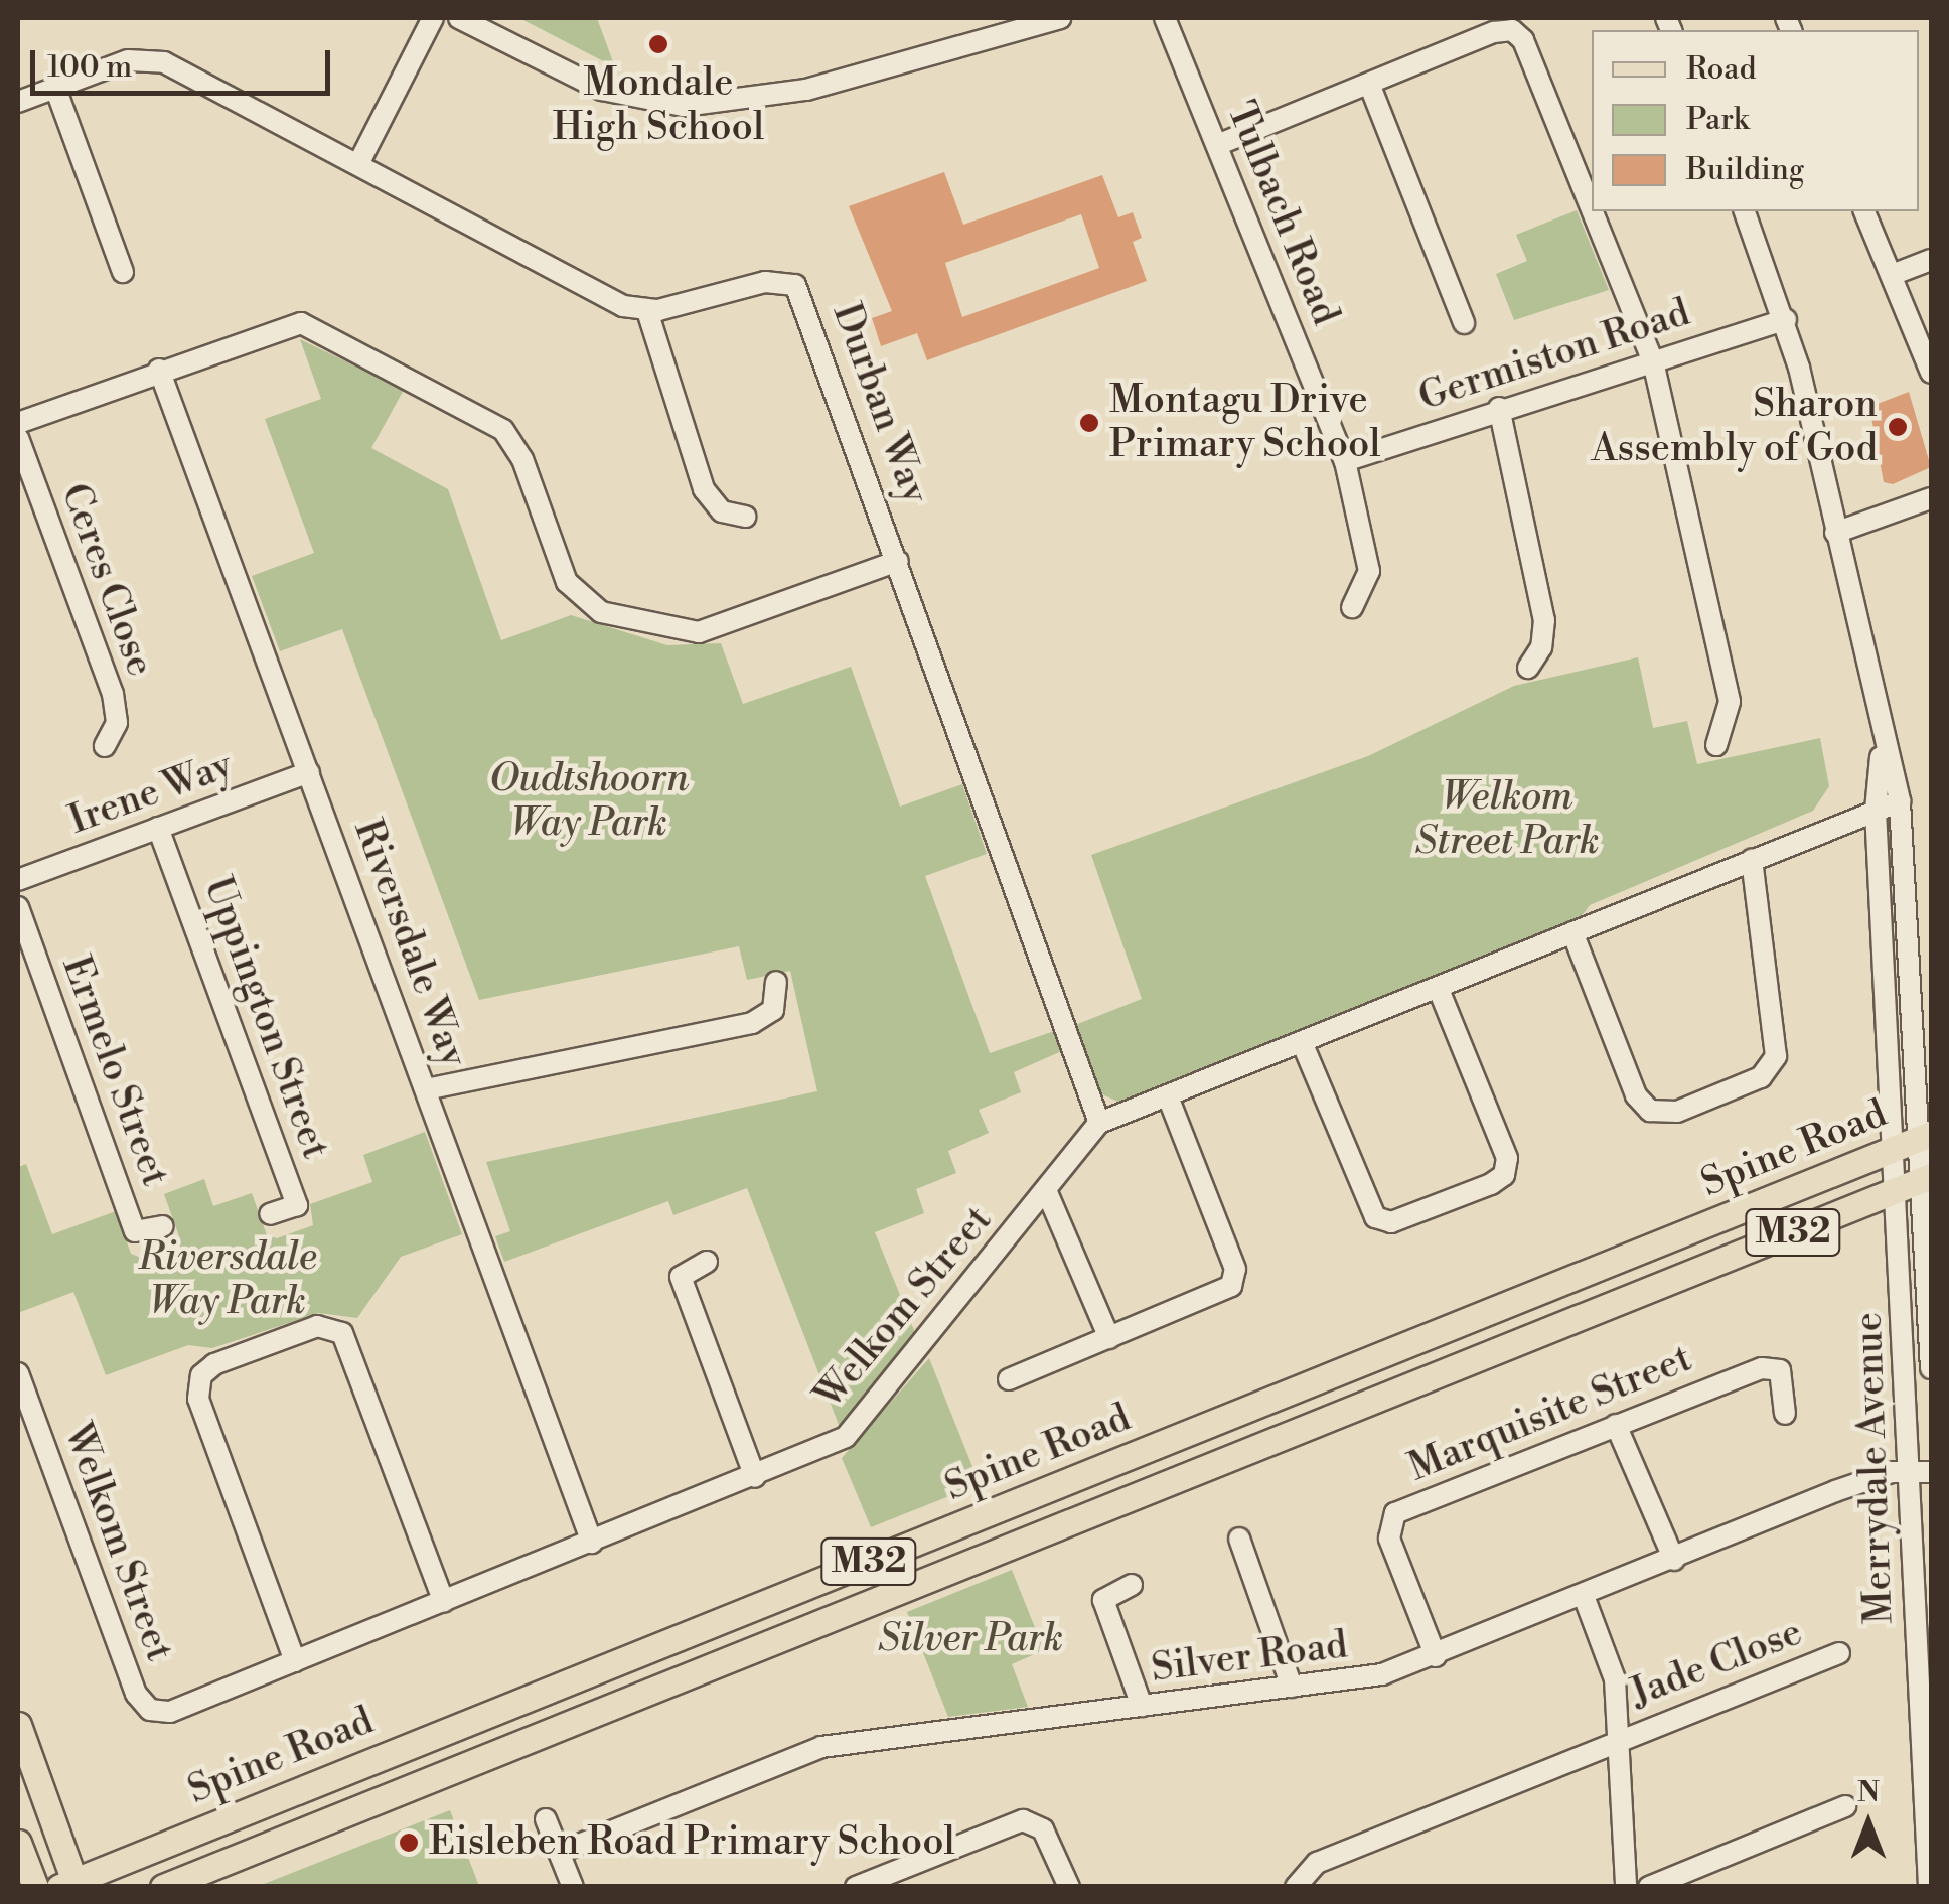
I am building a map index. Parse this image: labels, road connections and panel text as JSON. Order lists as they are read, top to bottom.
{
  "streets": {
    "main road": ["Spine Road", "M32"],
    "street": [
      "Tulbach Road",
      "Germiston Road",
      "Durban Way",
      "Ceres Close",
      "Irene Way",
      "Riversdale Way",
      "Uppington Street",
      "Ermelo Street",
      "Welkom Street",
      "Marquisite Street",
      "Merrydale Avenue",
      "Silver Road",
      "Jade Close"
    ]
  },
  "crossings": [
    ["Tulbach Road", "Germiston Road"],
    ["Germiston Road", "Merrydale Avenue"],
    ["Durban Way", "Welkom Street"],
    ["Irene Way", "Riversdale Way"],
    ["Irene Way", "Uppington Street"],
    ["Riversdale Way", "Welkom Street"],
    ["Spine Road", "Merrydale Avenue"],
    ["Marquisite Street", "Silver Road"],
    ["Merrydale Avenue", "Silver Road"]
  ],
  "parks": [
    "Oudtshoorn Way Park",
    "Welkom Street Park",
    "Riversdale Way Park",
    "Silver Park"
  ],
  "places": [
    "Mondale High School",
    "Montagu Drive Primary School",
    "Sharon Assembly of God",
    "Eisleben Road Primary School"
  ],
  "legend": ["Road", "Park", "Building"],
  "scale_bar": "100 m",
  "north": "top"
}
